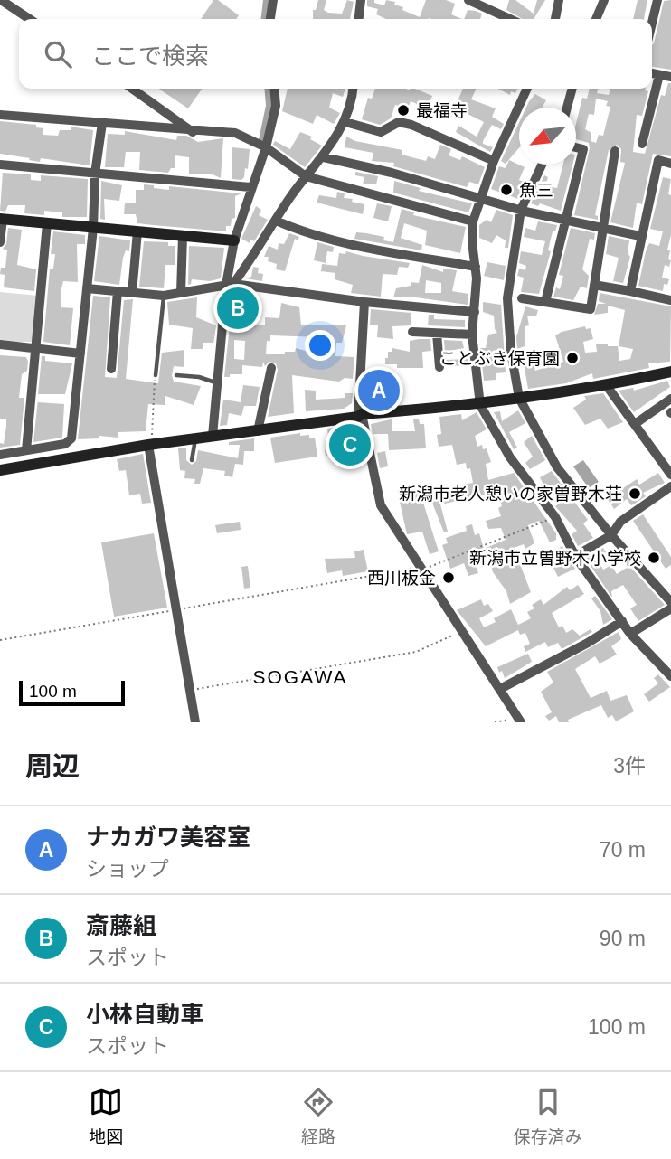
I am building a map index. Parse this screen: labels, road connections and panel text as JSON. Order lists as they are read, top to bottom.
{
  "districts": ["SOGAWA"],
  "places": [
    "最福寺",
    "魚三",
    "ことぶき保育園",
    "新潟市老人憩いの家曽野木荘",
    "新潟市立曽野木小学校",
    "西川板金"
  ],
  "scale_bar": "100 m",
  "north": "bottom left",
  "page": {
    "search": "ここで検索",
    "pins": ["B", "A", "C"],
    "scale": "100 m",
    "heading": ["周辺", "3件"],
    "list": [
      {
        "mark": "A",
        "name": "ナカガワ美容室",
        "note": "ショップ",
        "value": "70 m"
      },
      {
        "mark": "B",
        "name": "斎藤組",
        "note": "スポット",
        "value": "90 m"
      },
      {
        "mark": "C",
        "name": "小林自動車",
        "note": "スポット",
        "value": "100 m"
      }
    ],
    "nav": ["地図", "経路", "保存済み"]
  }
}
